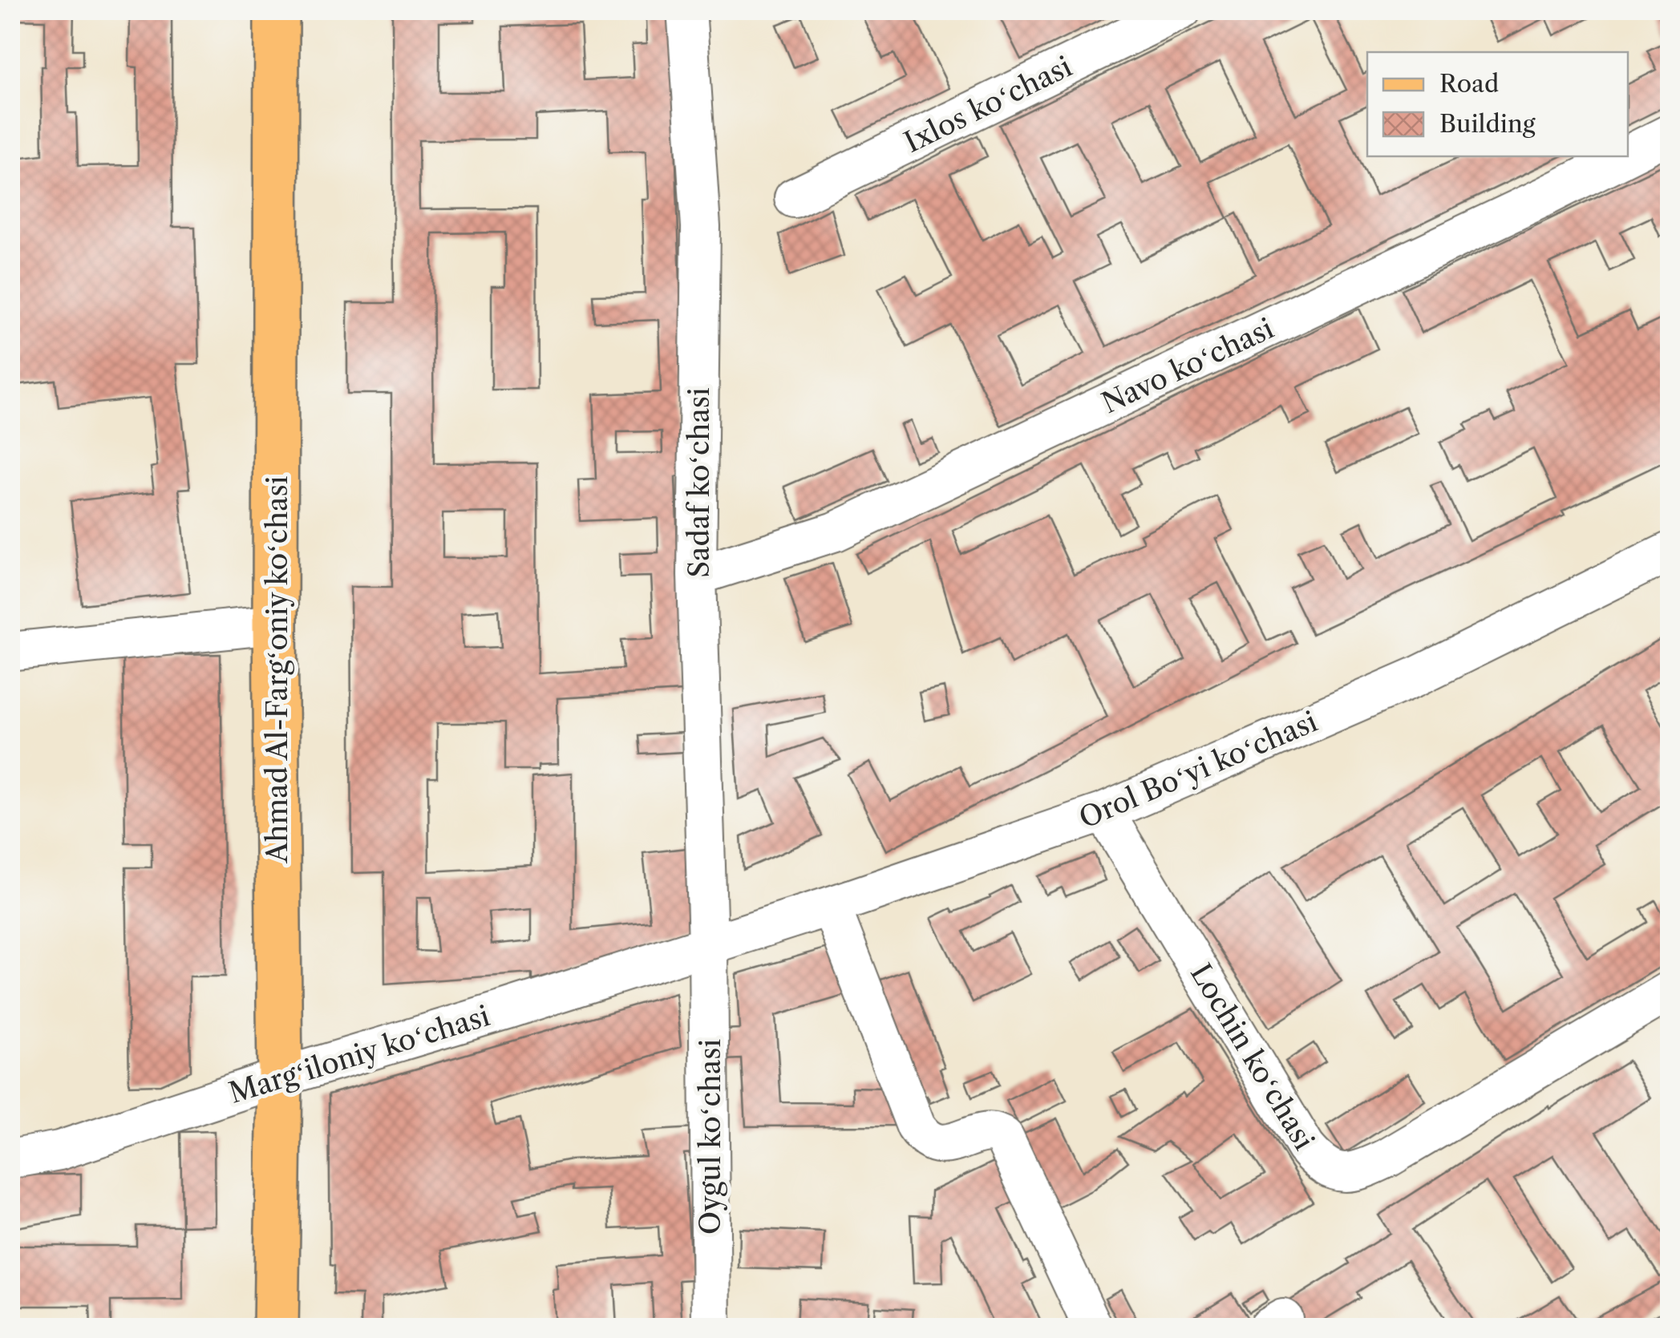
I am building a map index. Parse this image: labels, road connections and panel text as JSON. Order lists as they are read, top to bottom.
{
  "streets": {
    "main road": ["Ahmad Al-Fargʻoniy koʻchasi"],
    "street": [
      "Ixlos koʻchasi",
      "Navo koʻchasi",
      "Sadaf koʻchasi",
      "Orol Boʻyi koʻchasi",
      "Margʻiloniy koʻchasi",
      "Lochin koʻchasi",
      "Oygul koʻchasi"
    ]
  },
  "crossings": [
    ["Navo koʻchasi", "Sadaf koʻchasi"],
    ["Sadaf koʻchasi", "Orol Boʻyi koʻchasi"],
    ["Sadaf koʻchasi", "Margʻiloniy koʻchasi"],
    ["Sadaf koʻchasi", "Oygul koʻchasi"],
    ["Ahmad Al-Fargʻoniy koʻchasi", "Margʻiloniy koʻchasi"],
    ["Orol Boʻyi koʻchasi", "Margʻiloniy koʻchasi"],
    ["Orol Boʻyi koʻchasi", "Lochin koʻchasi"],
    ["Orol Boʻyi koʻchasi", "Oygul koʻchasi"],
    ["Margʻiloniy koʻchasi", "Oygul koʻchasi"]
  ],
  "legend": ["Road", "Building"]
}
